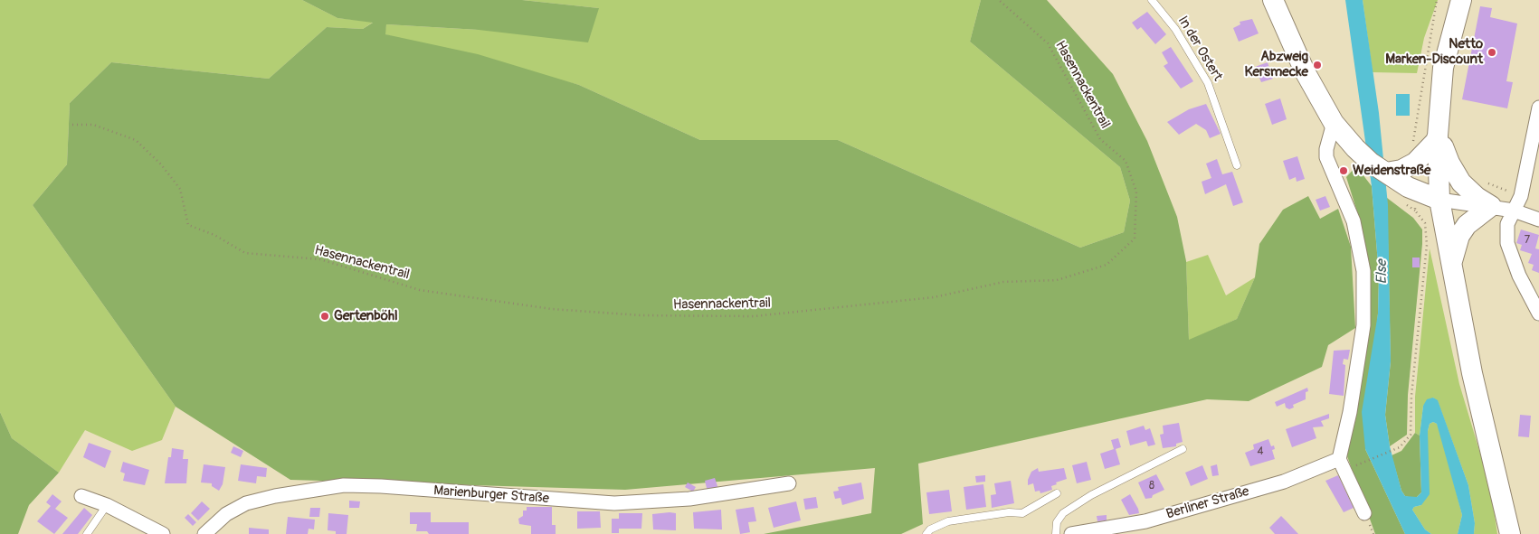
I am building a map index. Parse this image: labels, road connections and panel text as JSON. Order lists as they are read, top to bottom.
{
  "streets": {
    "street": ["Marienburger Straße", "Berliner Straße"],
    "lane": ["In der Ostert"],
    "path": ["Hasennackentrail"]
  },
  "water": ["Else"],
  "places": [
    "Netto Marken-Discount",
    "Abzweig Kersmecke",
    "Weidenstraße",
    "Gertenböhl"
  ],
  "house_numbers": ["7", "4", "8"]
}
